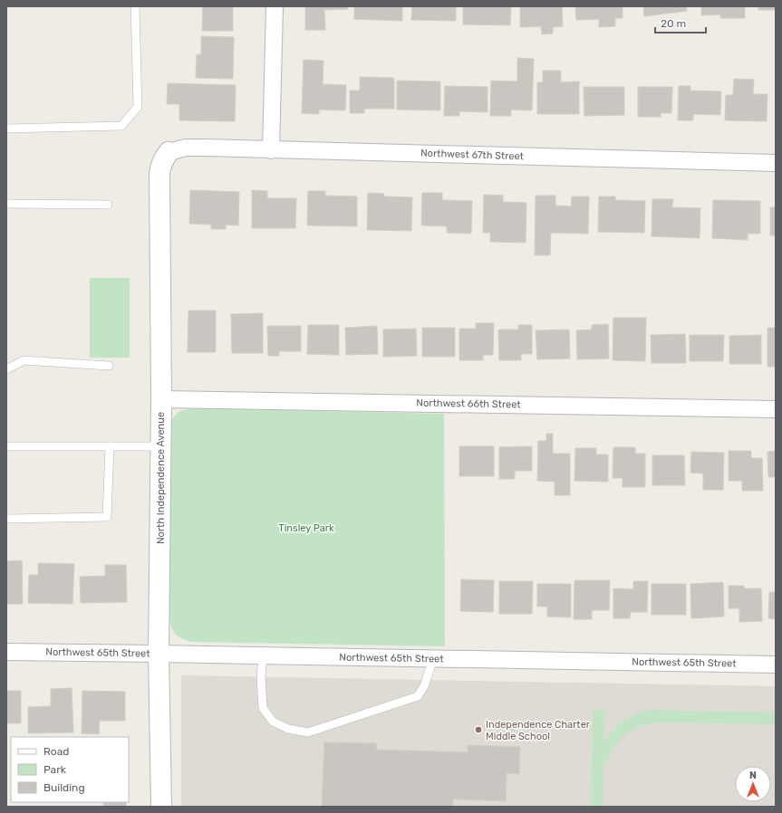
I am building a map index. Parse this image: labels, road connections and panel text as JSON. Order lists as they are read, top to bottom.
{
  "streets": {
    "street": [
      "Northwest 67th Street",
      "Northwest 66th Street",
      "North Independence Avenue",
      "Northwest 65th Street"
    ]
  },
  "crossings": [
    ["Northwest 67th Street", "North Independence Avenue"],
    ["Northwest 66th Street", "North Independence Avenue"],
    ["North Independence Avenue", "Northwest 65th Street"]
  ],
  "parks": ["Tinsley Park"],
  "places": ["Independence Charter Middle School"],
  "legend": ["Road", "Park", "Building"],
  "scale_bar": "20 m",
  "north": "top"
}
